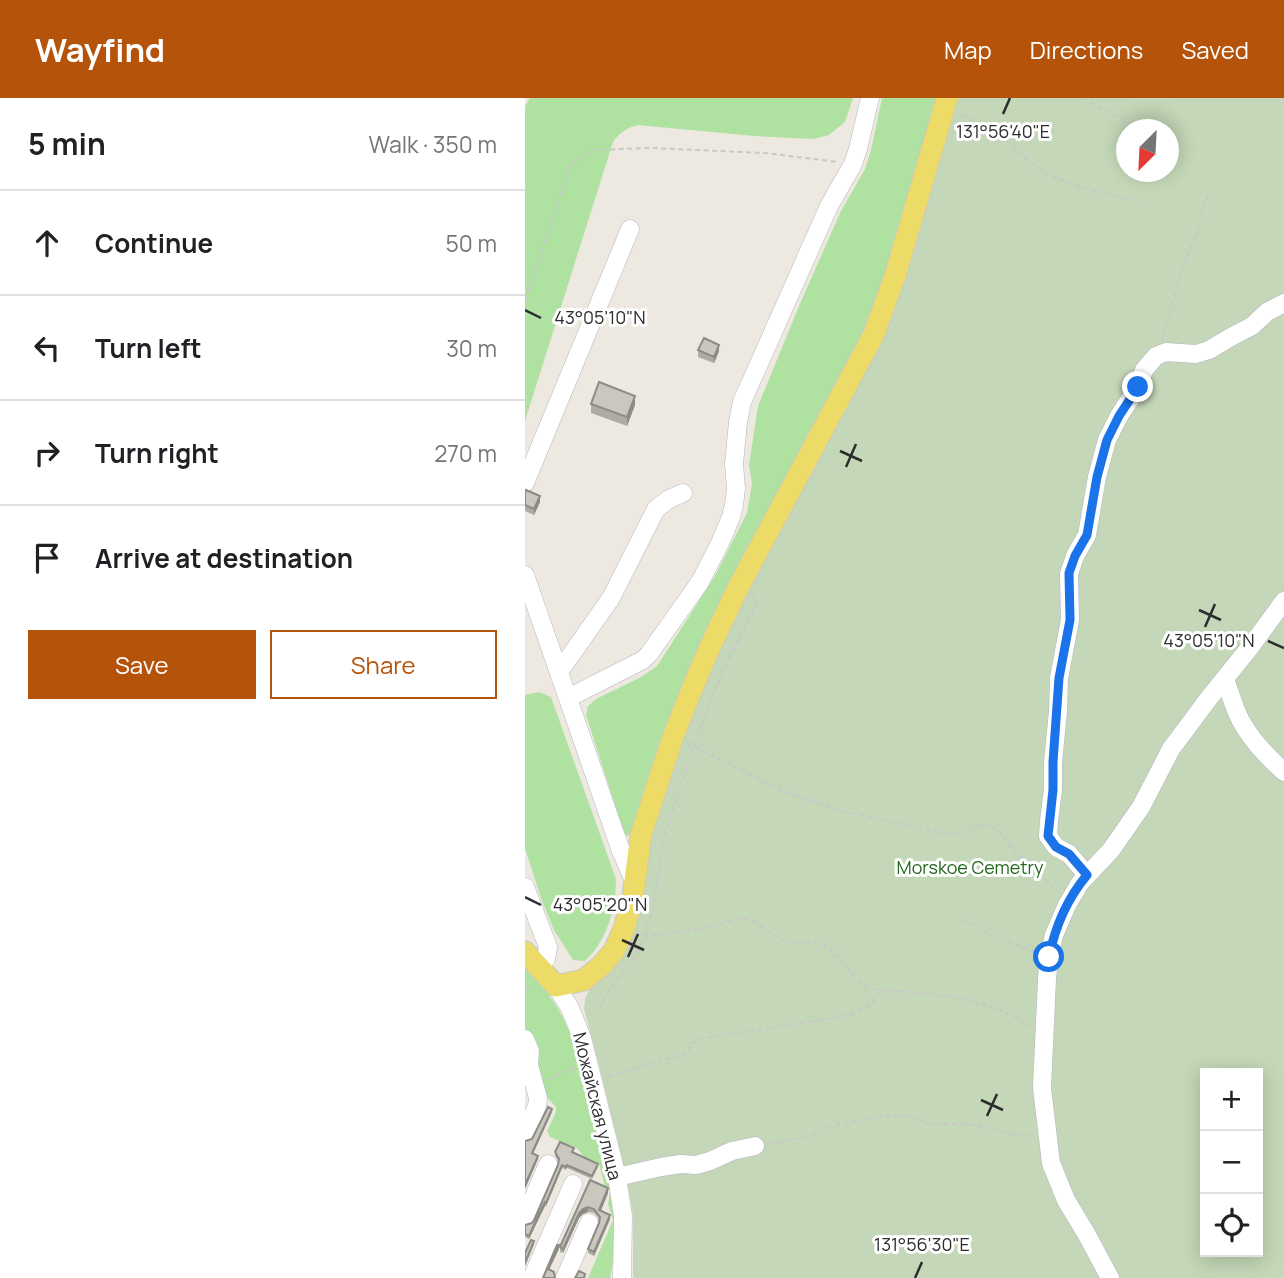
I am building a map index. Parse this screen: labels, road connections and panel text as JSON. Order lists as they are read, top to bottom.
{
  "streets": {
    "main road": ["Можайская улица"]
  },
  "parks": ["Morskoe Cemetry"],
  "north": "bottom left",
  "page": {
    "header": "Wayfind",
    "nav": ["Map", "Directions", "Saved"],
    "heading": ["5 min", "Walk · 350 m"],
    "list": [
      ["Continue", "50 m"],
      ["Turn left", "30 m"],
      ["Turn right", "270 m"],
      "Arrive at destination"
    ],
    "buttons": ["Save", "Share"],
    "map_buttons": ["+", "−"]
  },
  "coordinates": [
    "131°56'40\"E",
    "43°05'10\"N",
    "43°05'20\"N",
    "131°56'30\"E"
  ]
}
